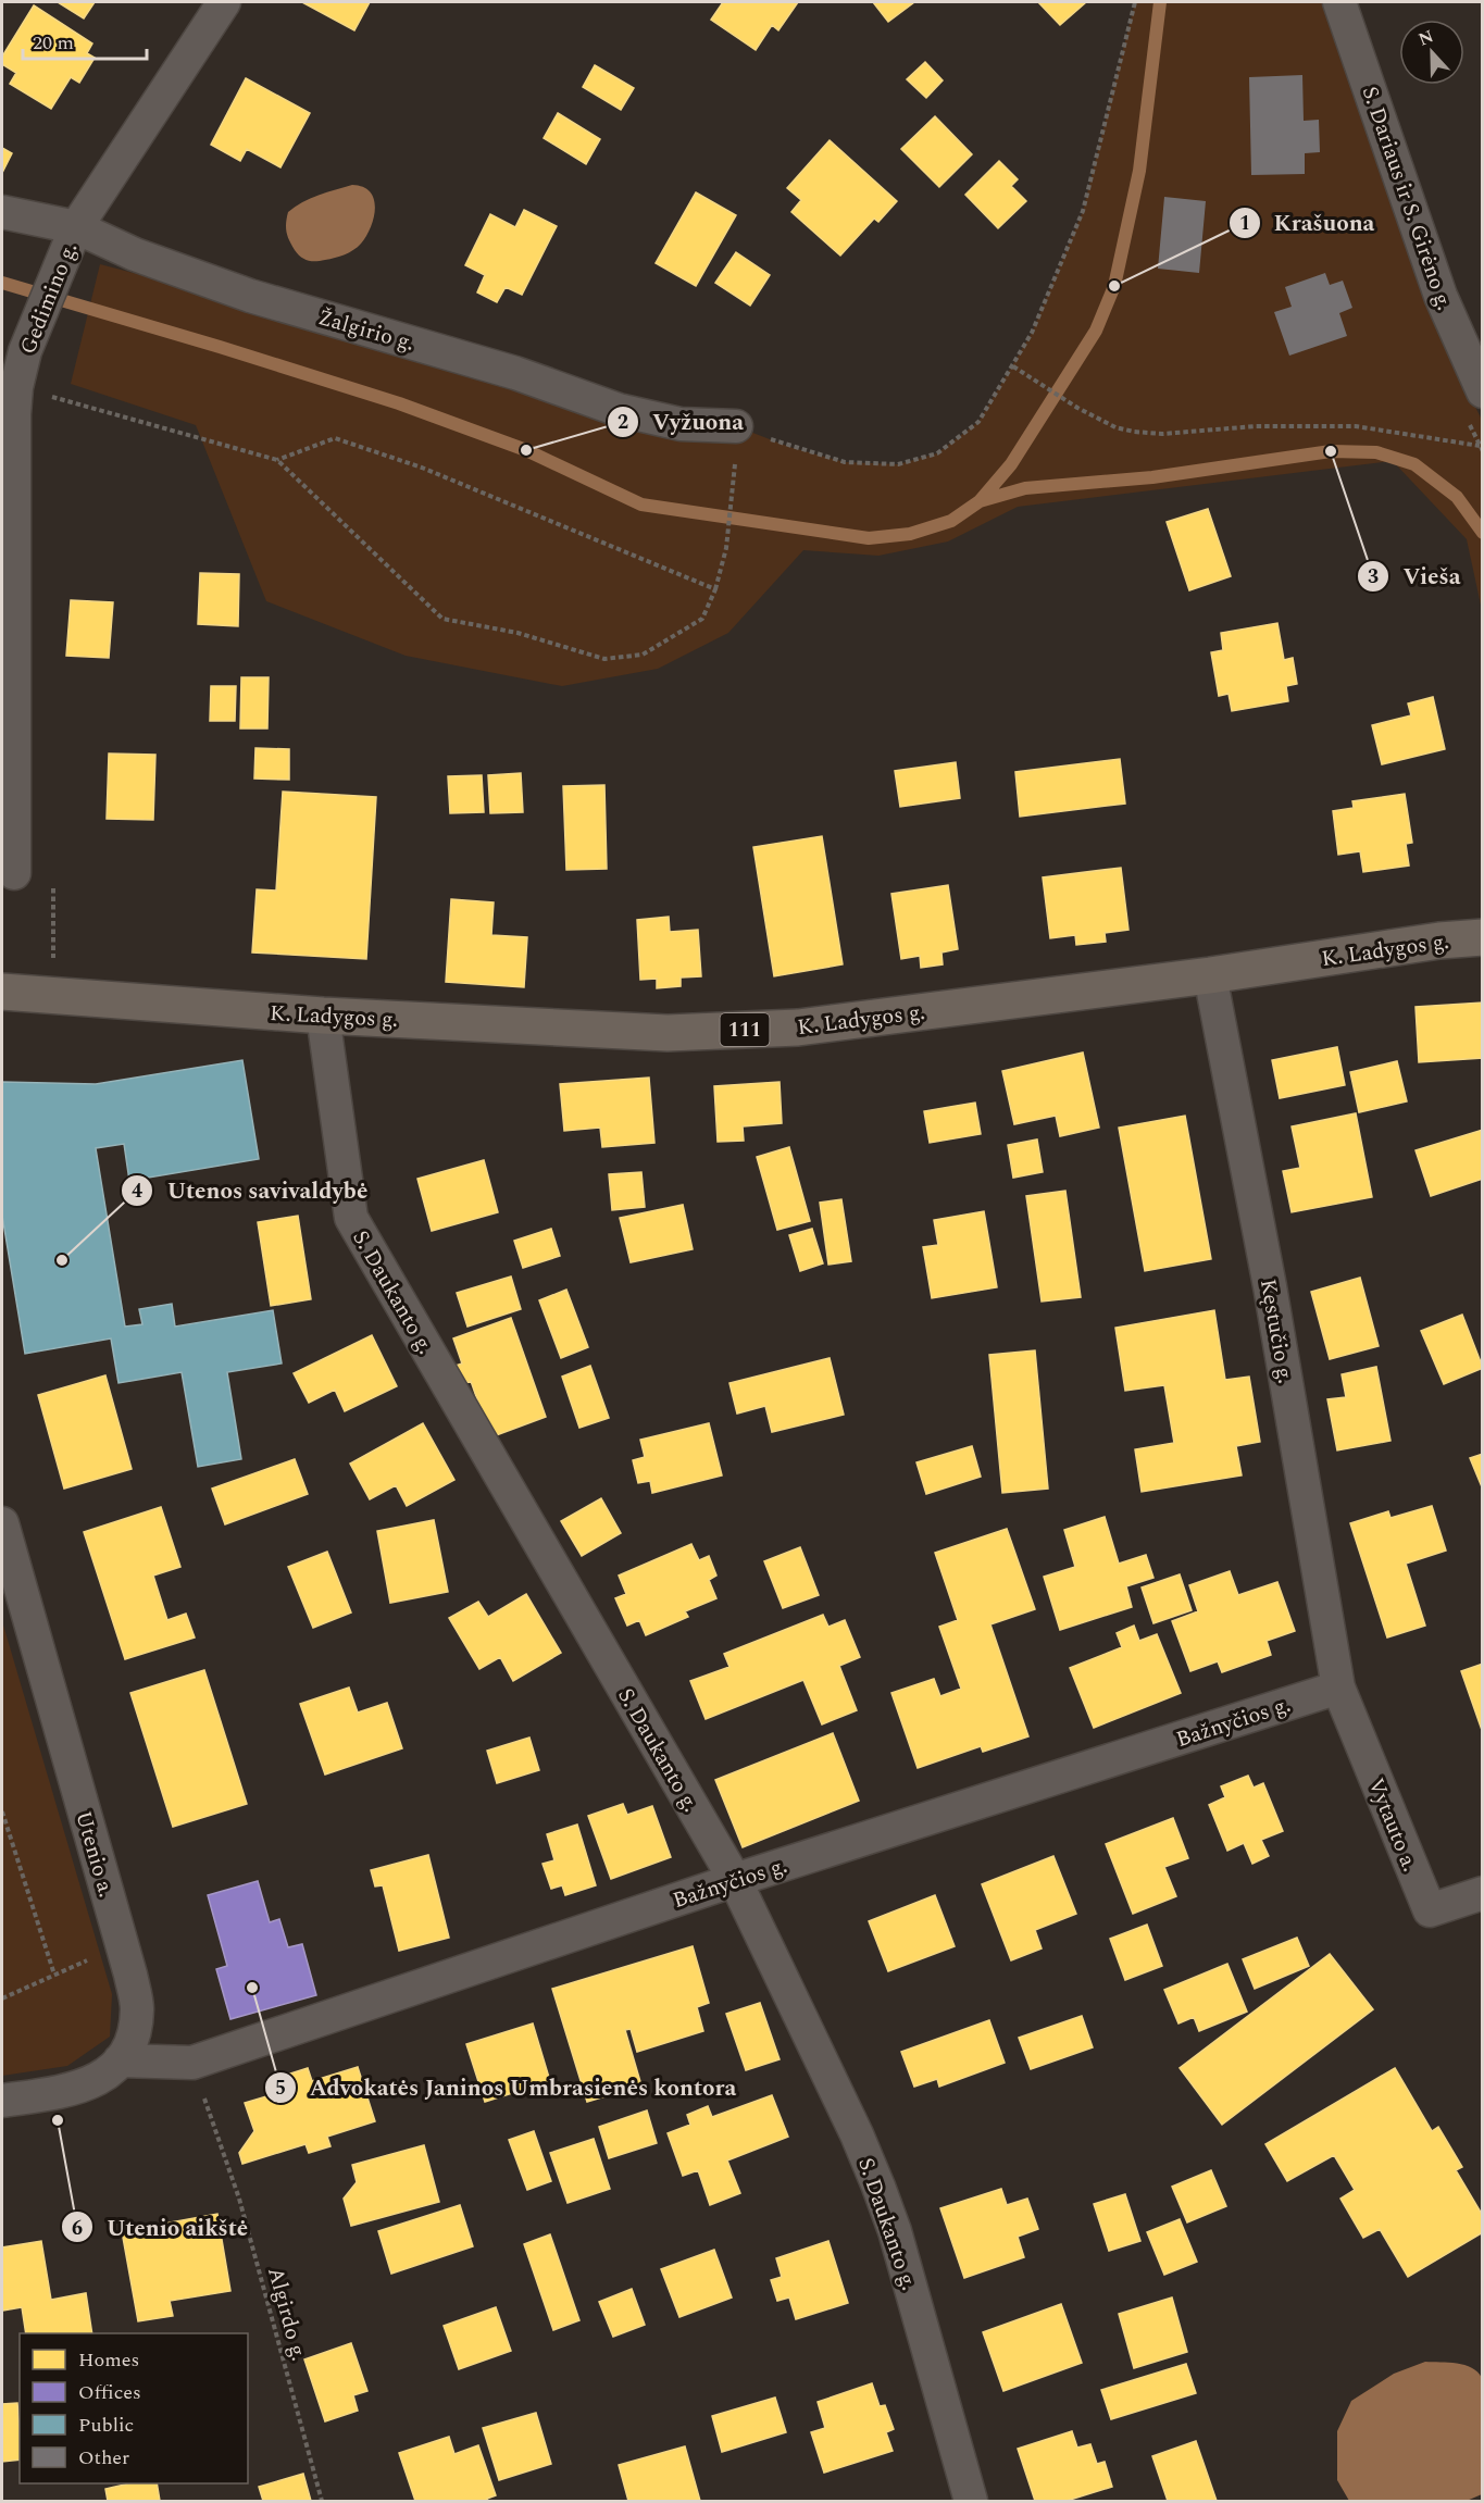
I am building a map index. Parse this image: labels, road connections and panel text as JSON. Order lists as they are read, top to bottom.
{
  "streets": {
    "main road": ["K. Ladygos g.", "111"],
    "street": [
      "S. Dariaus ir S. Girėno g.",
      "Gedimino g.",
      "Žalgirio g.",
      "S. Daukanto g.",
      "Kęstučio g.",
      "Bažnyčios g.",
      "Vytauto a.",
      "Utenio a."
    ],
    "path": ["Algirdo g."]
  },
  "crossings": [
    ["Gedimino g.", "Žalgirio g."],
    ["K. Ladygos g.", "S. Daukanto g."],
    ["K. Ladygos g.", "Kęstučio g."],
    ["S. Daukanto g.", "Bažnyčios g."],
    ["Kęstučio g.", "Bažnyčios g."],
    ["Kęstučio g.", "Vytauto a."],
    ["Bažnyčios g.", "Vytauto a."],
    ["Bažnyčios g.", "Utenio a."],
    ["Bažnyčios g.", "Algirdo g."]
  ],
  "places": [
    "Krašuona",
    "Vyžuona",
    "Vieša",
    "Utenos savivaldybė",
    "Advokatės Janinos Umbrasienės kontora",
    "Utenio aikštė"
  ],
  "legend": [
    "Homes",
    "Offices",
    "Public",
    "Other"
  ],
  "scale_bar": "20 m",
  "north": "top"
}
